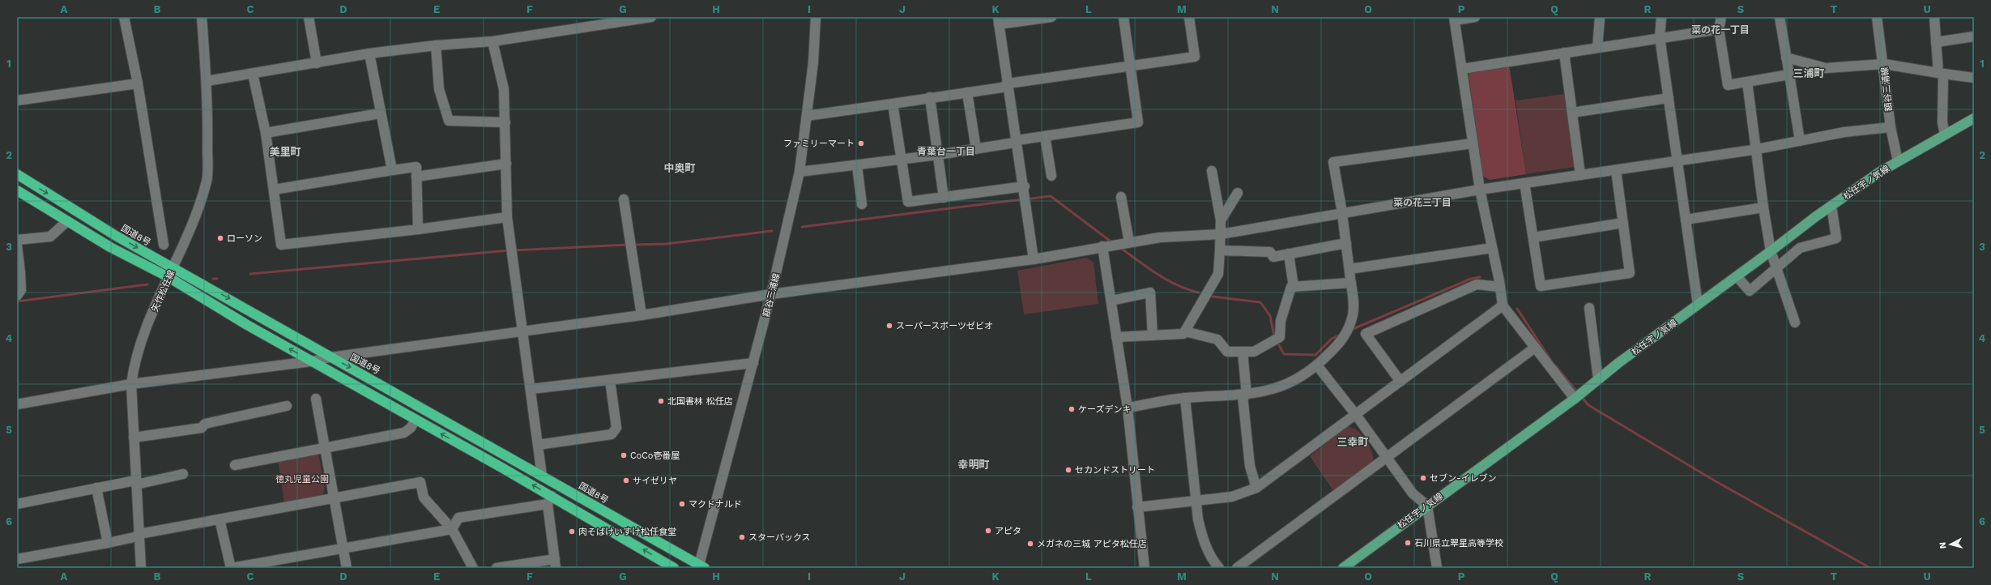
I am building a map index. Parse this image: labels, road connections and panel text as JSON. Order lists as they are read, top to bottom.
{
  "streets": {
    "highway": ["国道8号"],
    "main road": ["松任宇ノ気線"],
    "street": ["額谷三浦線", "矢作松任線"]
  },
  "crossings": [
    ["額谷三浦線", "松任宇ノ気線"],
    ["額谷三浦線", "国道8号"],
    ["国道8号", "矢作松任線"]
  ],
  "districts": [
    "菜の花一丁目",
    "三浦町",
    "美里町",
    "青葉台一丁目",
    "中奥町",
    "菜の花三丁目",
    "三幸町",
    "幸明町"
  ],
  "parks": ["徳丸児童公園"],
  "places": [
    "ファミリーマート",
    "ローソン",
    "スーパースポーツゼビオ",
    "北国書林 松任店",
    "ケーズデンキ",
    "CoCo壱番屋",
    "セカンドストリート",
    "セブン-イレブン",
    "サイゼリヤ",
    "マクドナルド",
    "アピタ",
    "肉そばけいすけ松任食堂",
    "スターバックス",
    "石川県立翠星高等学校",
    "メガネの三城 アピタ松任店"
  ],
  "north": "left",
  "grid": {
    "columns": [
      "A",
      "B",
      "C",
      "D",
      "E",
      "F",
      "G",
      "H",
      "I",
      "J",
      "K",
      "L",
      "M",
      "N",
      "O",
      "P",
      "Q",
      "R",
      "S",
      "T",
      "U"
    ],
    "rows": [
      "1",
      "2",
      "3",
      "4",
      "5",
      "6"
    ]
  }
}
